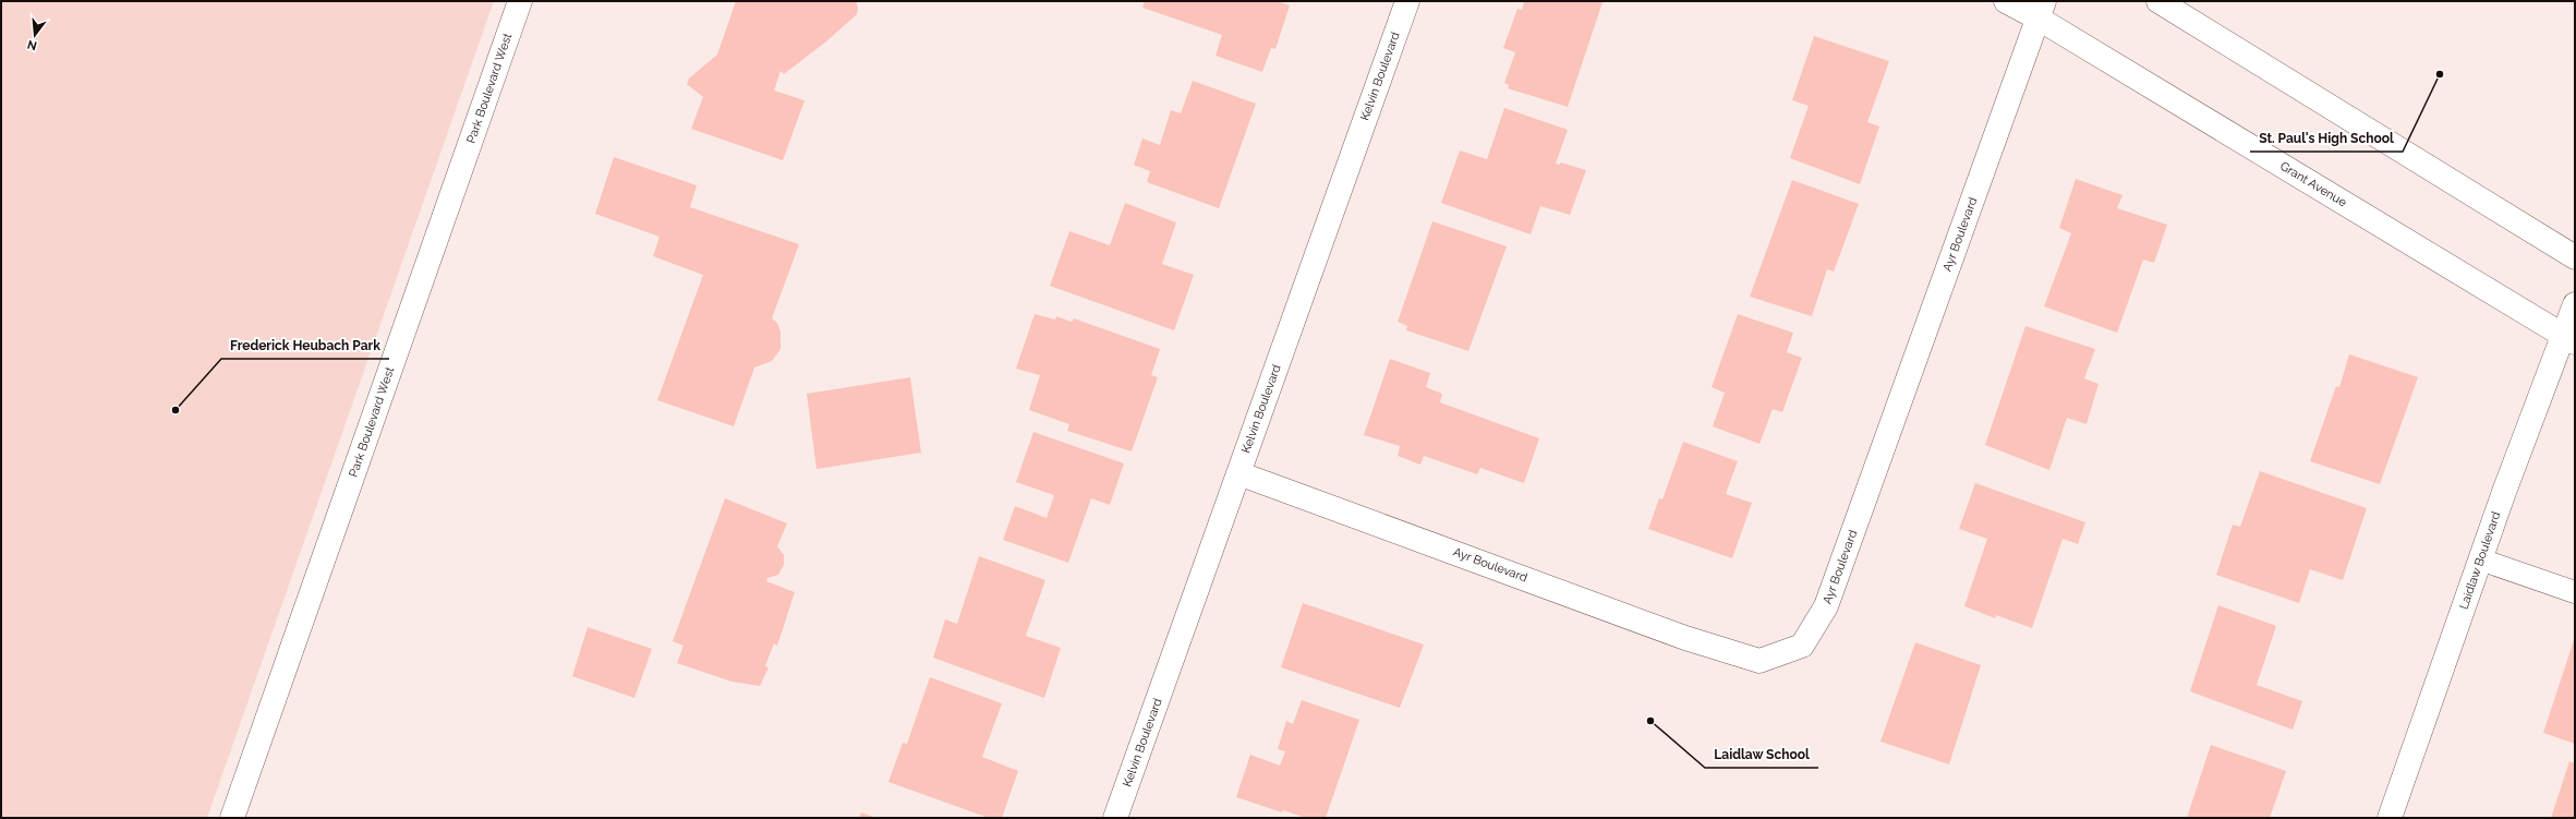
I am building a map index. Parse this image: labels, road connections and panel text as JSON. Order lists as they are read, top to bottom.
{
  "streets": {
    "street": [
      "Kelvin Boulevard",
      "Park Boulevard West",
      "Grant Avenue",
      "Ayr Boulevard",
      "Laidlaw Boulevard"
    ]
  },
  "crossings": [
    ["Kelvin Boulevard", "Ayr Boulevard"],
    ["Grant Avenue", "Ayr Boulevard"],
    ["Grant Avenue", "Laidlaw Boulevard"]
  ],
  "places": ["St. Paul's High School", "Frederick Heubach Park", "Laidlaw School"],
  "north": "bottom"
}
